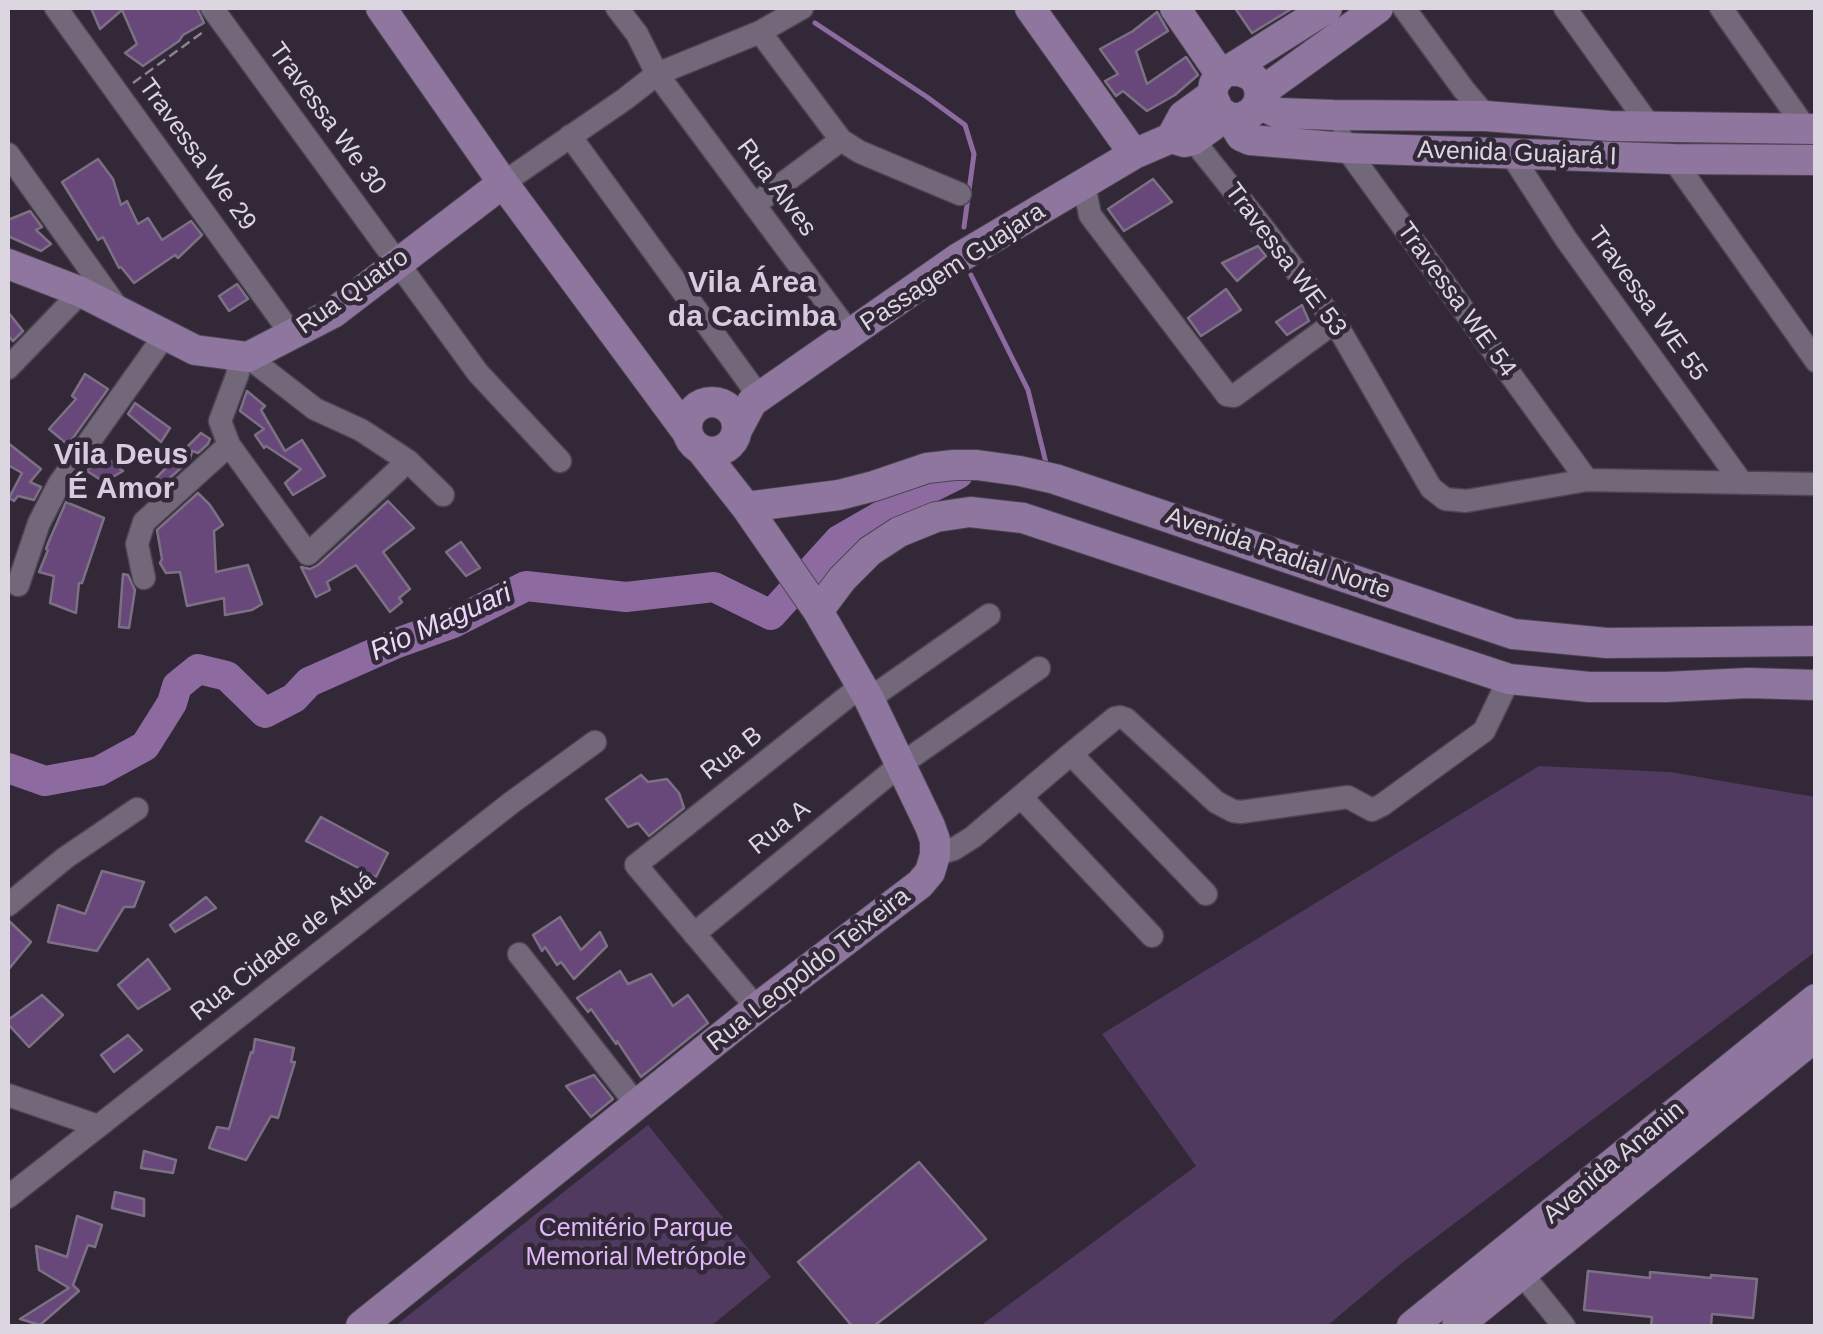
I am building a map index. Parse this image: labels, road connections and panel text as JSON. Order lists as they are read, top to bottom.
{
  "streets": {
    "main road": [
      "Avenida Guajará I",
      "Passagem Guajara",
      "Rua Quatro",
      "Avenida Radial Norte",
      "Rua Leopoldo Teixeira",
      "Avenida Ananin"
    ],
    "street": [
      "Travessa We 30",
      "Travessa We 29",
      "Rua Alves",
      "Travessa WE 53",
      "Travessa WE 54",
      "Travessa WE 55",
      "Rua B",
      "Rua A",
      "Rua Cidade de Afuá"
    ]
  },
  "crossings": [
    ["Travessa We 30", "Rua Quatro"],
    ["Avenida Guajará I", "Travessa WE 54"],
    ["Avenida Guajará I", "Travessa WE 55"],
    ["Travessa We 29", "Rua Quatro"],
    ["Rua Alves", "Passagem Guajara"],
    ["Travessa WE 53", "Passagem Guajara"],
    ["Travessa WE 53", "Travessa WE 54"],
    ["Rua B", "Rua A"]
  ],
  "districts": ["Vila Área da Cacimba", "Vila Deus É Amor"],
  "water": ["Rio Maguari"],
  "parks": ["Cemitério Parque Memorial Metrópole"]
}
